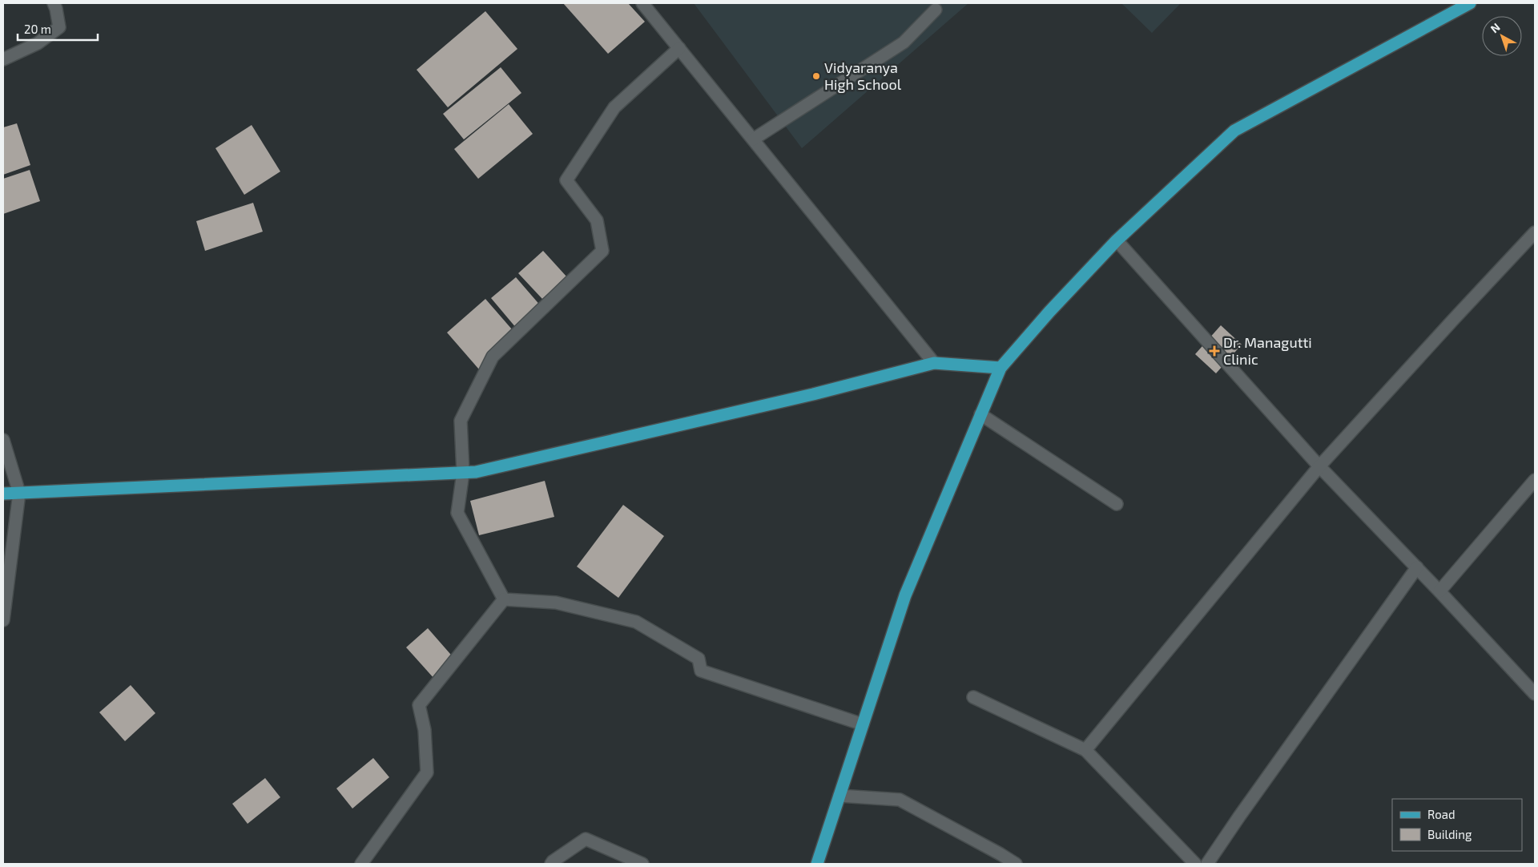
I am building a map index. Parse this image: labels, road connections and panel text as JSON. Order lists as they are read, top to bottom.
{
  "places": {
    "other": ["Vidyaranya High School"],
    "health": ["Dr. Managutti Clinic"]
  },
  "legend": ["Road", "Building"],
  "scale_bar": "20 m",
  "north": "top left"
}
